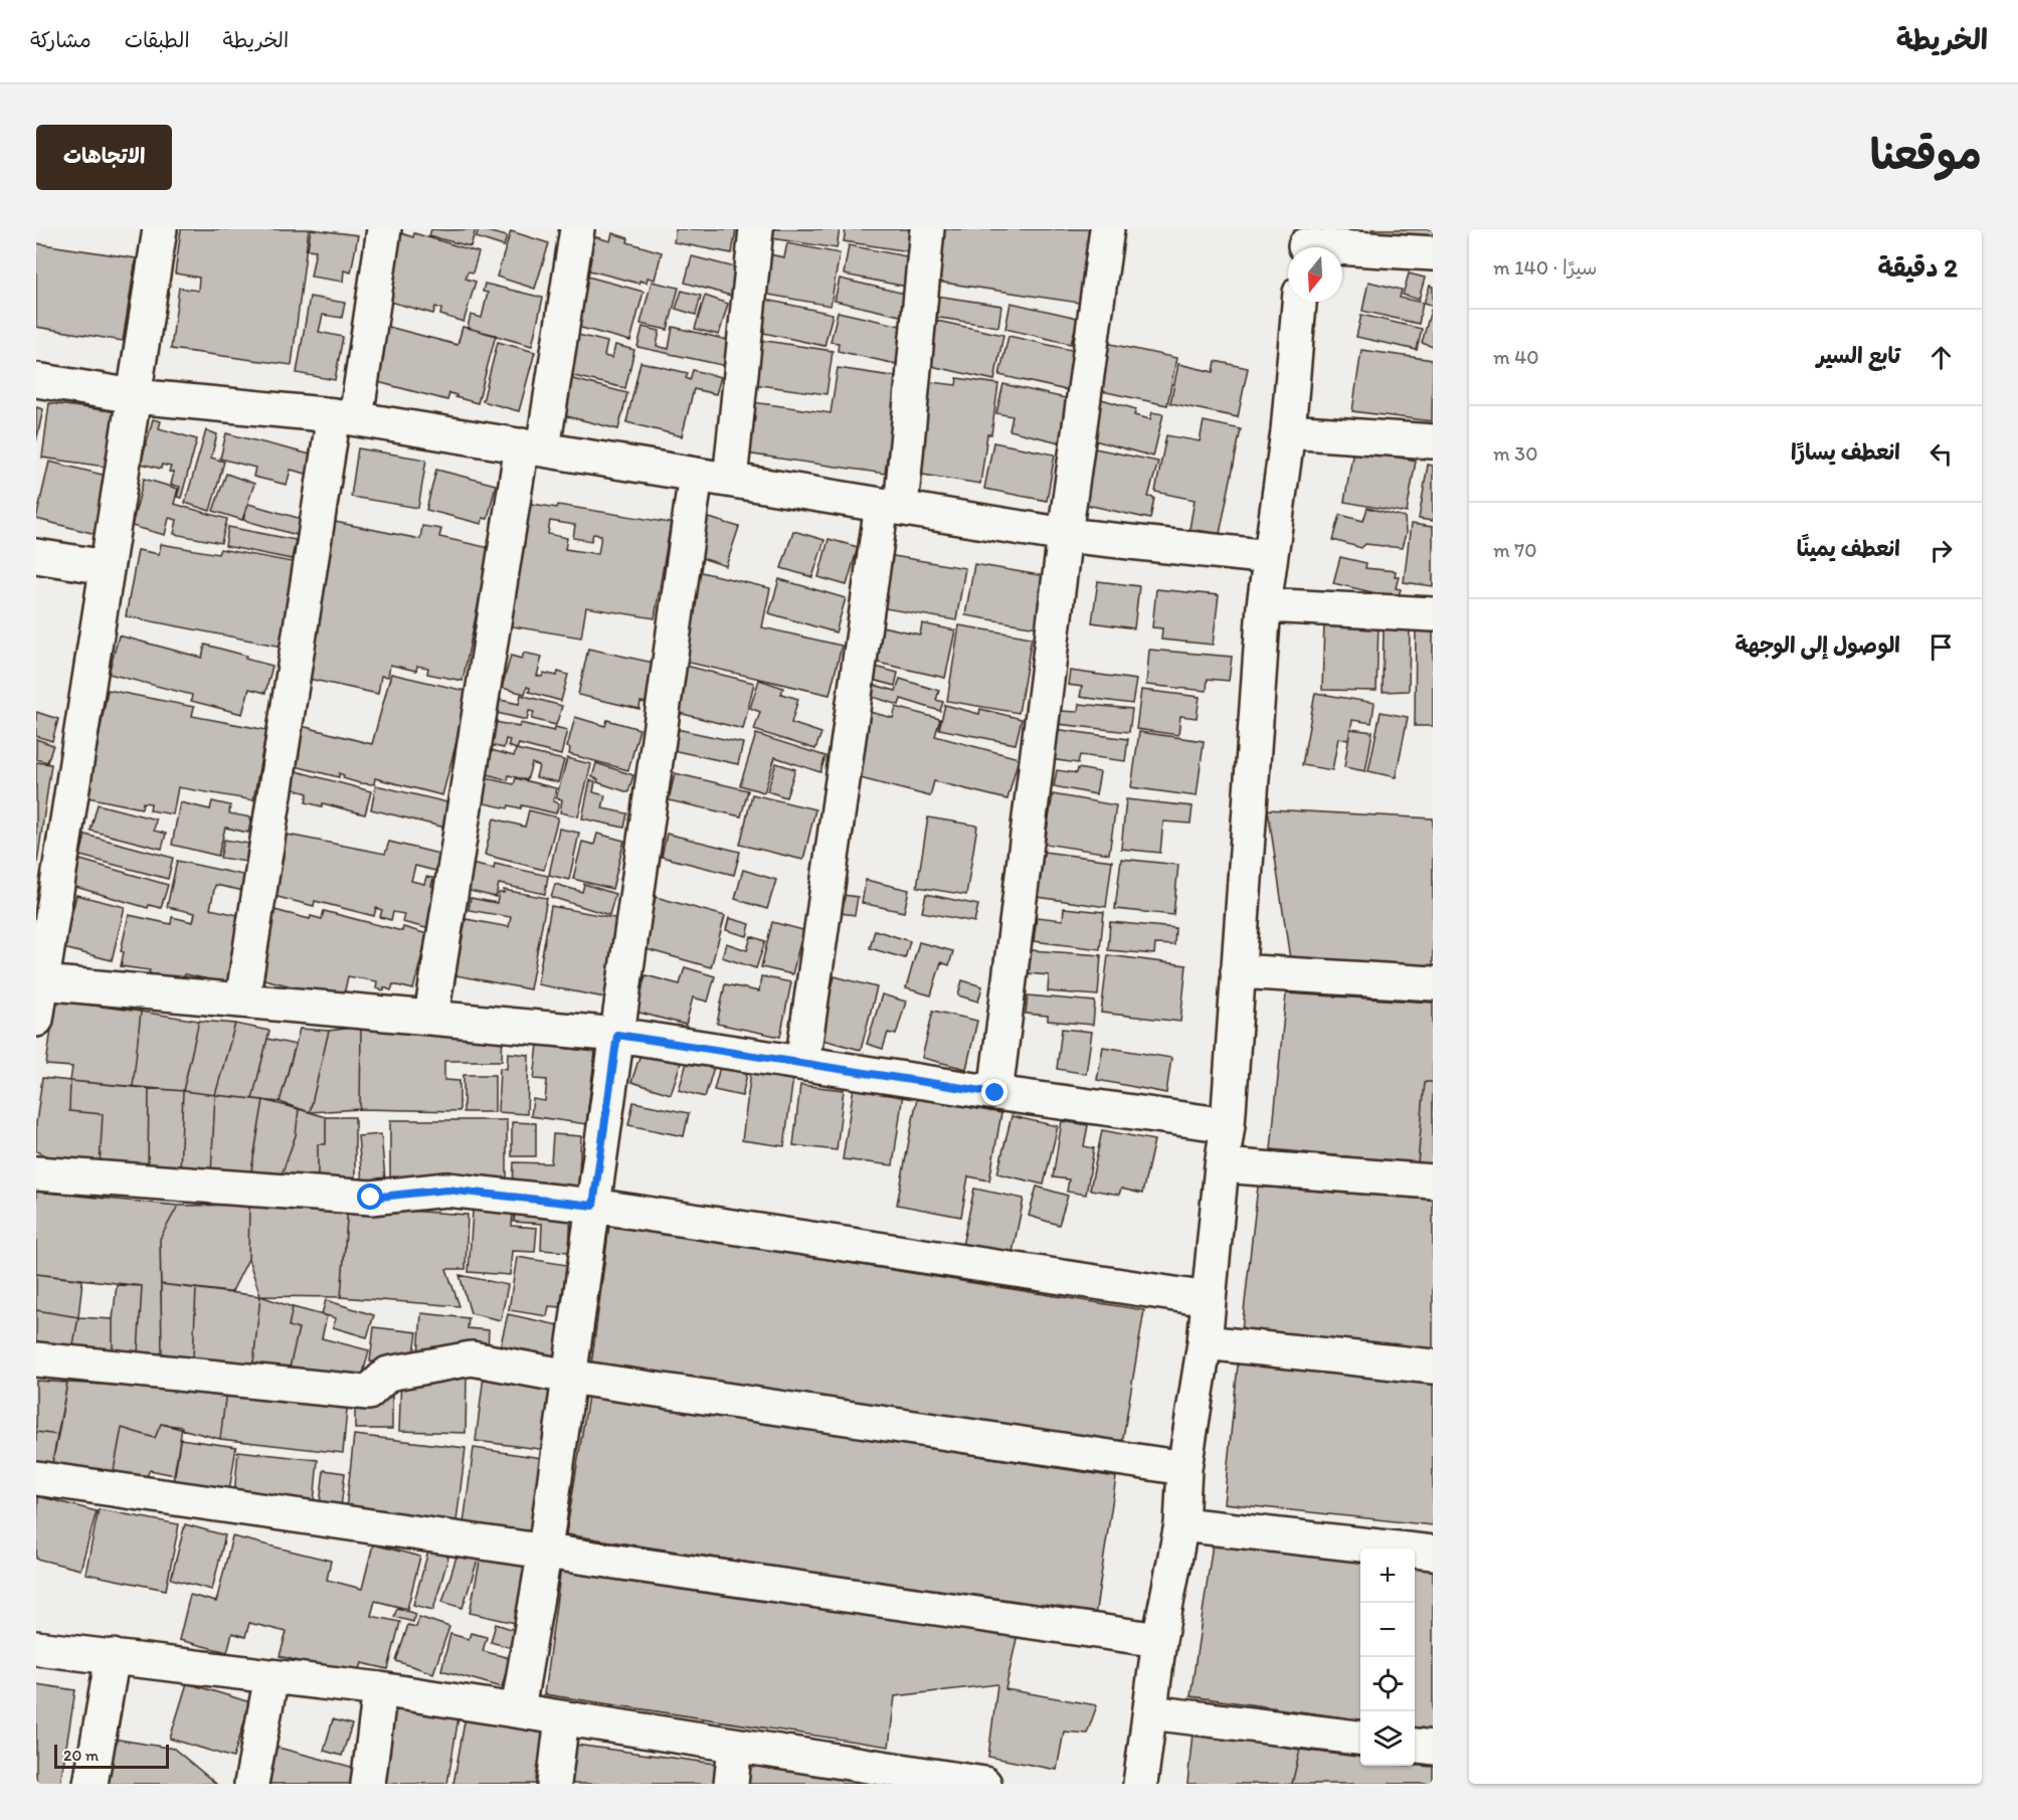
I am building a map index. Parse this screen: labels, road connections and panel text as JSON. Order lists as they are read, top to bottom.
{
  "scale_bar": "20 m",
  "north": "bottom",
  "page": {
    "header": "الخريطة",
    "nav": ["الخريطة", "الطبقات", "مشاركة"],
    "title": "موقعنا",
    "buttons": "الاتجاهات",
    "heading": ["2 دقيقة", "سيرًا · 140 m"],
    "list": [
      ["تابع السير", "40 m"],
      ["انعطف يسارًا", "30 m"],
      ["انعطف يمينًا", "70 m"],
      "الوصول إلى الوجهة"
    ],
    "map_buttons": ["+", "−"],
    "scale": "20 m"
  }
}
